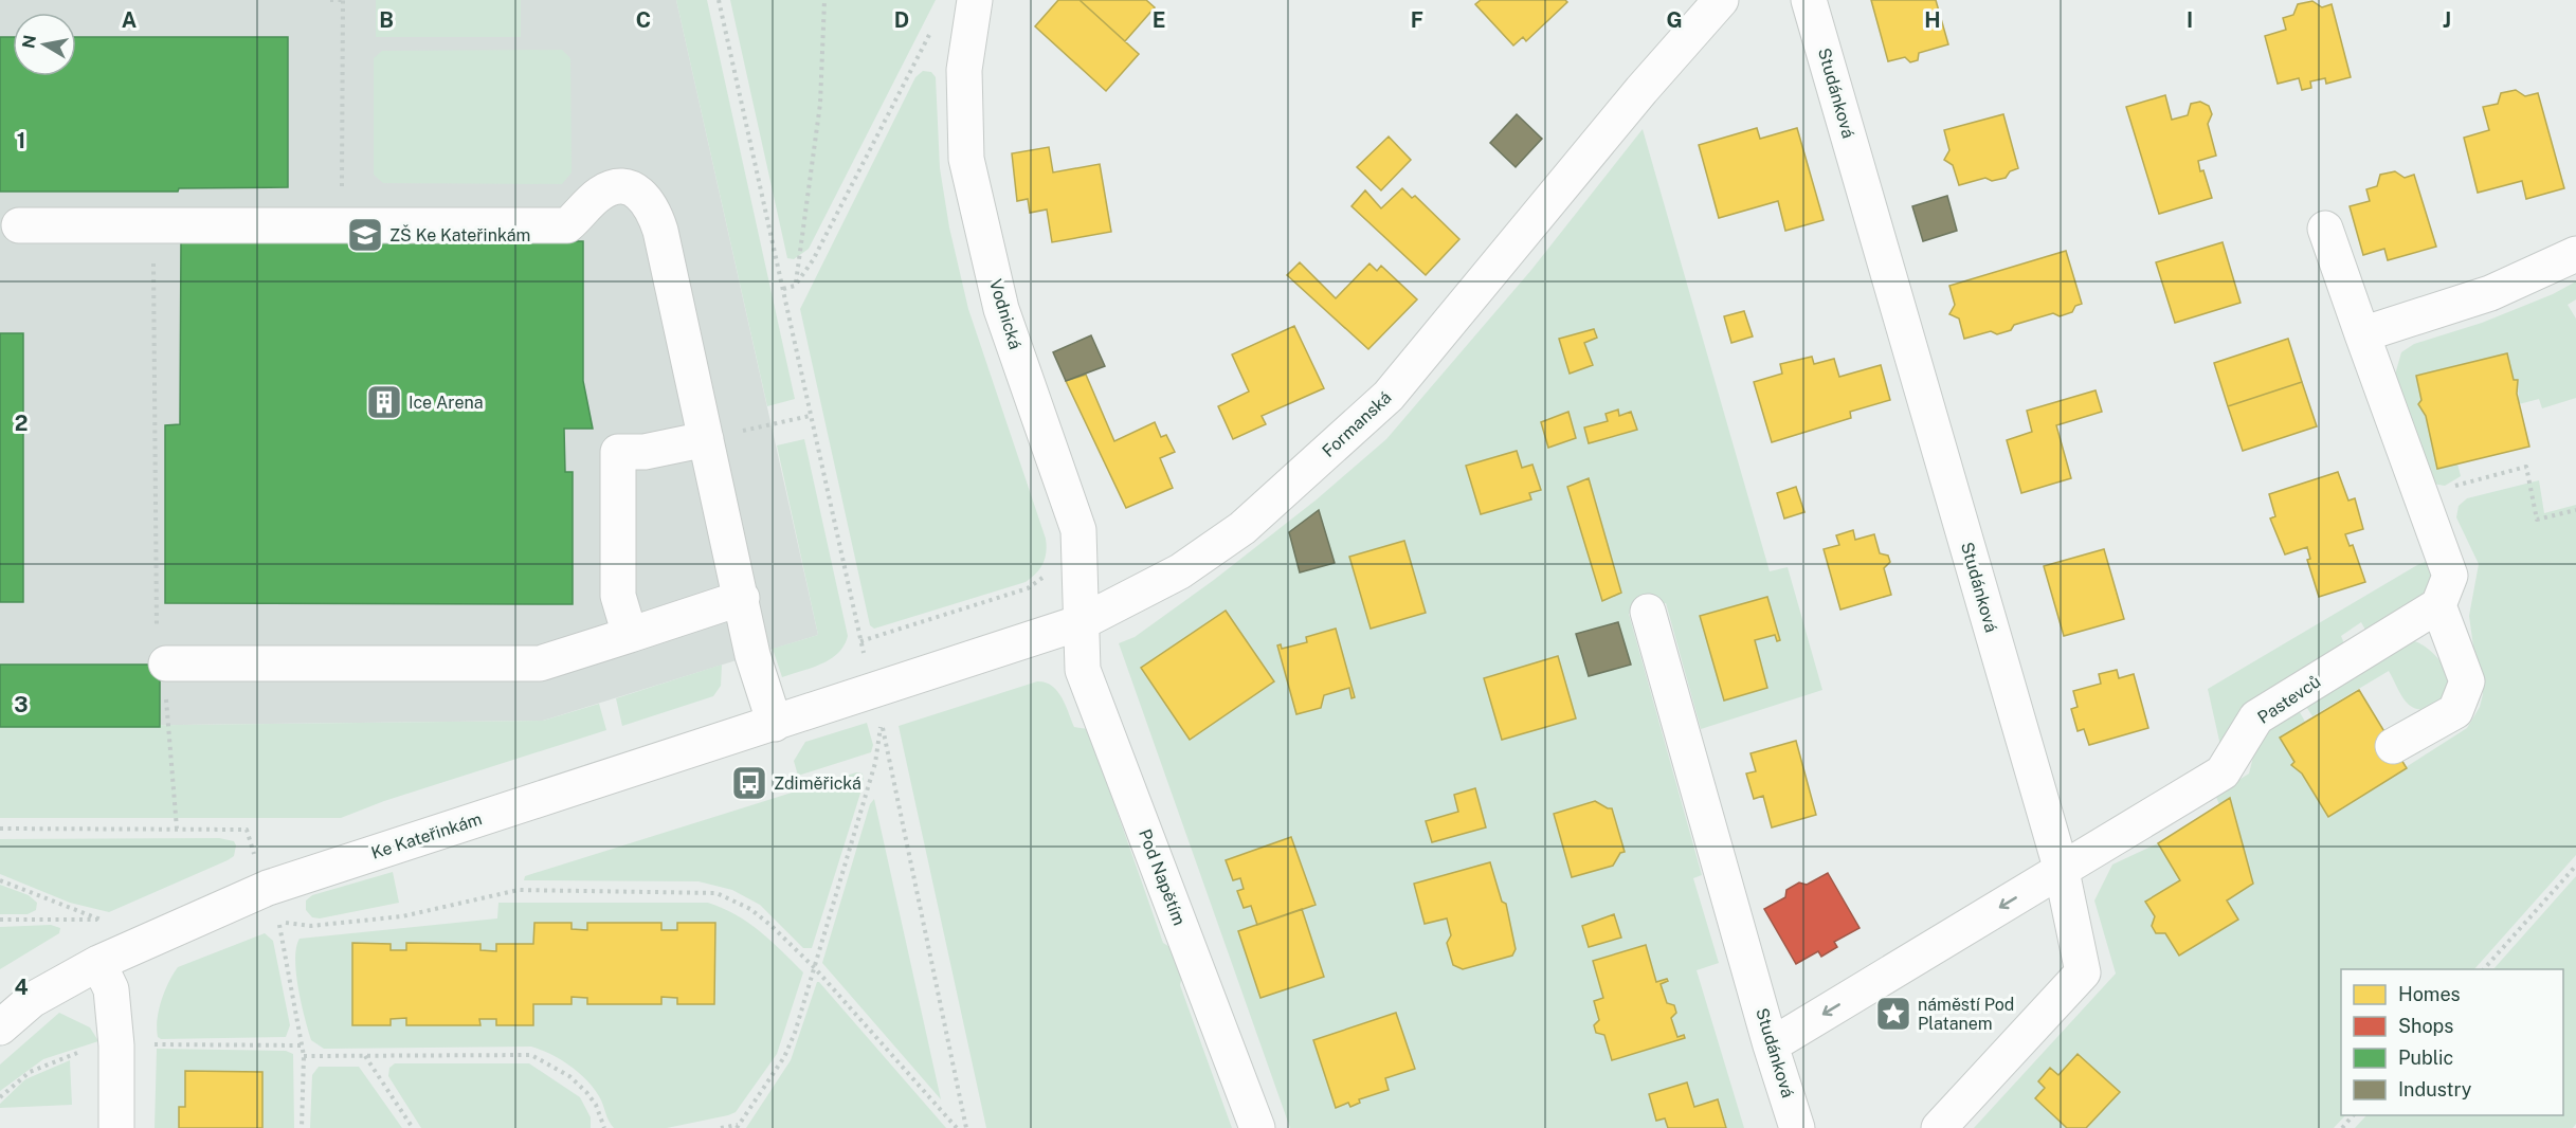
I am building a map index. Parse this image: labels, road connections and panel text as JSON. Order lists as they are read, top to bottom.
{
  "streets": {
    "street": [
      "Studánková",
      "Vodnická",
      "Formanská",
      "Pastevců",
      "Ke Kateřinkám",
      "Pod Napětím"
    ]
  },
  "crossings": [
    ["Studánková", "Pastevců"],
    ["Vodnická", "Formanská"],
    ["Vodnická", "Pod Napětím"],
    ["Formanská", "Ke Kateřinkám"],
    ["Formanská", "Pod Napětím"]
  ],
  "places": {
    "school or university": ["ZŠ Ke Kateřinkám"],
    "building": ["Ice Arena"],
    "bus stop": ["Zdiměřická"],
    "place": ["náměstí Pod Platanem"]
  },
  "legend": [
    "Homes",
    "Shops",
    "Public",
    "Industry"
  ],
  "north": "left",
  "grid": {
    "columns": [
      "A",
      "B",
      "C",
      "D",
      "E",
      "F",
      "G",
      "H",
      "I",
      "J"
    ],
    "rows": [
      "1",
      "2",
      "3",
      "4"
    ]
  }
}
